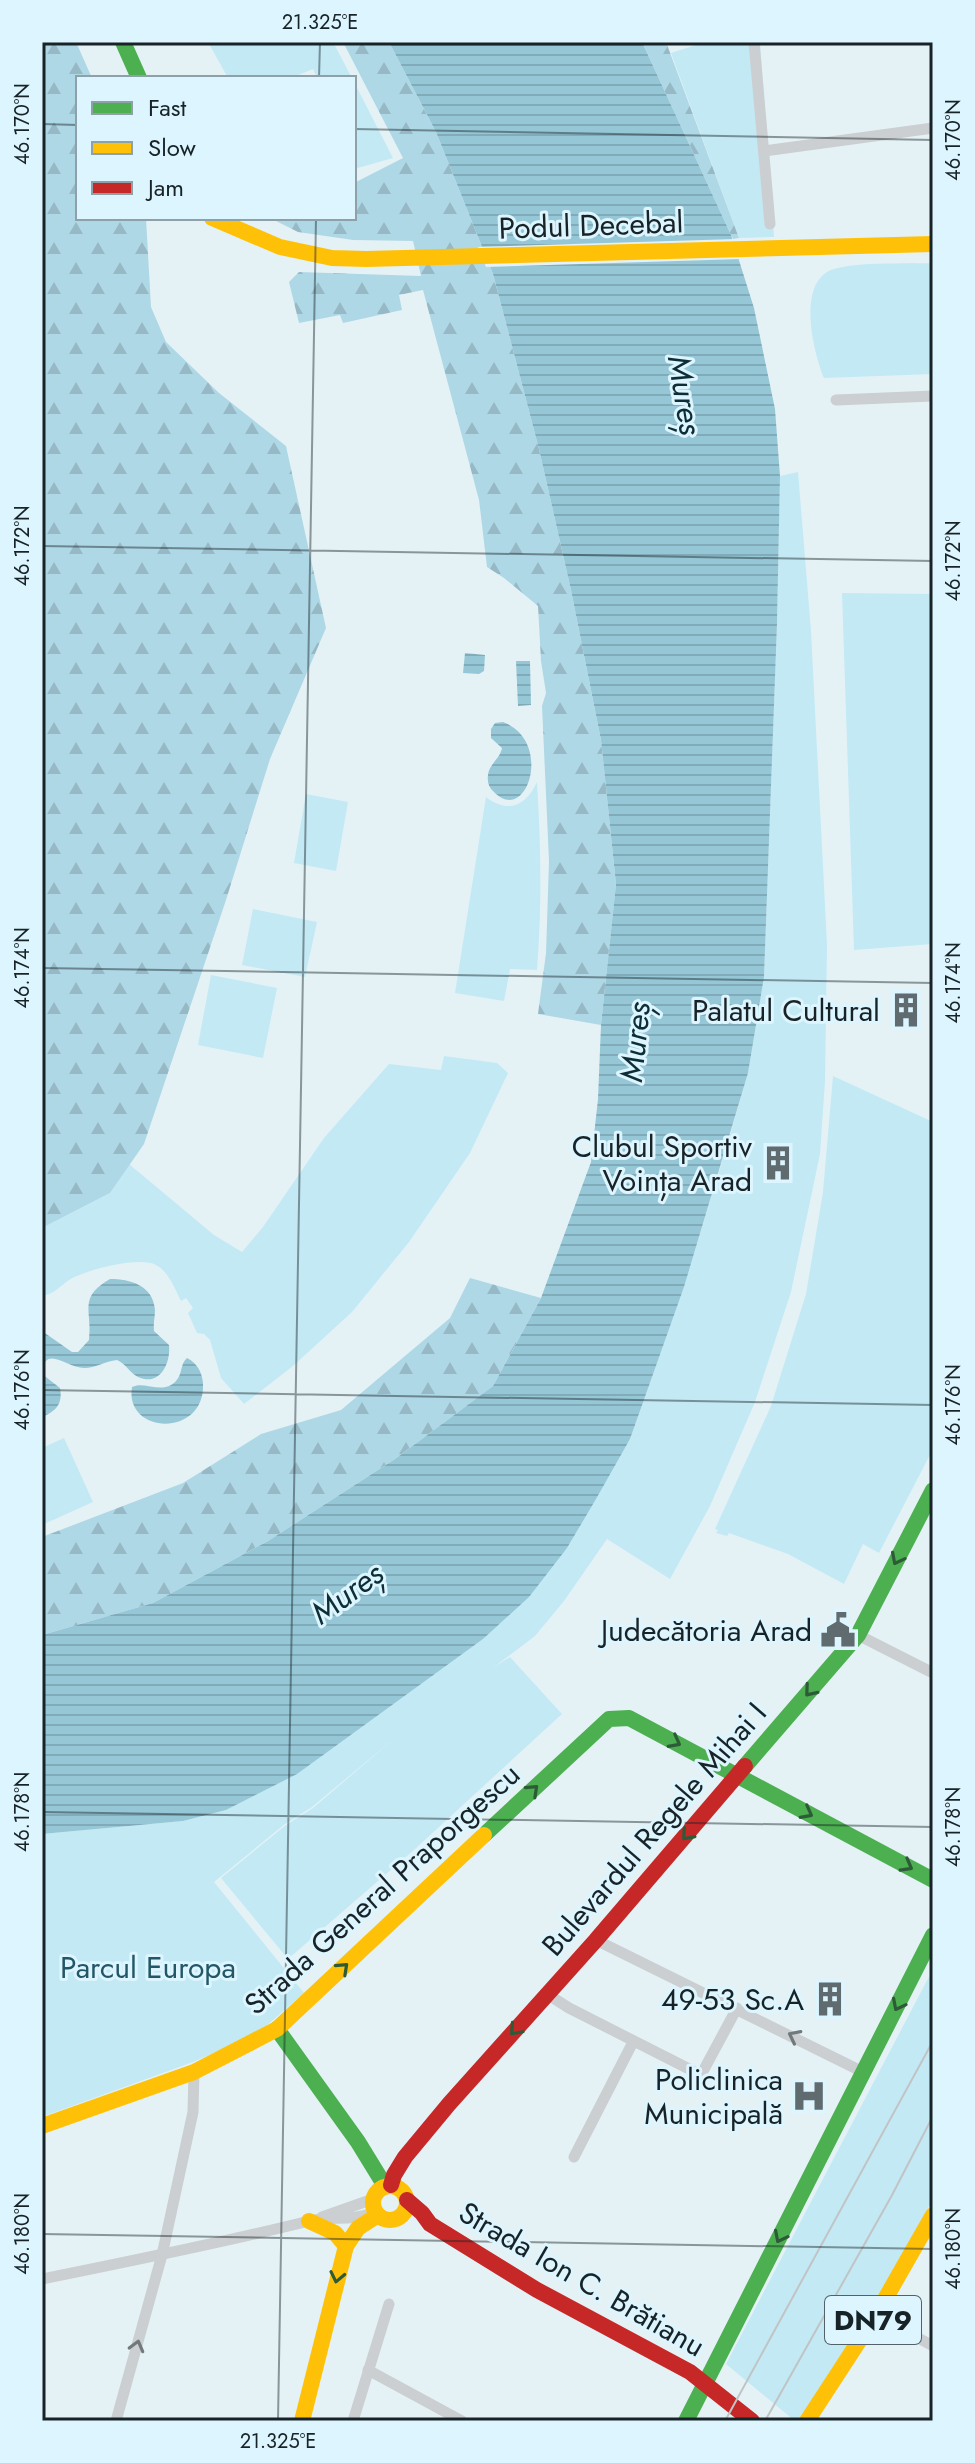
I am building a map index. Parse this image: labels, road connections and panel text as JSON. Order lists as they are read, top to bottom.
{
  "streets": {
    "main road": [
      "Podul Decebal",
      "Bulevardul Regele Mihai I",
      "Strada General Praporgescu",
      "Strada Ion C. Brătianu",
      "DN79"
    ]
  },
  "crossings": [
    ["Bulevardul Regele Mihai I", "Strada General Praporgescu"],
    ["Bulevardul Regele Mihai I", "Strada Ion C. Brătianu"]
  ],
  "one_way": ["Bulevardul Regele Mihai I", "Strada General Praporgescu"],
  "water": ["Mureș"],
  "parks": ["Parcul Europa"],
  "places": {
    "building": ["Palatul Cultural", "Clubul Sportiv Voința Arad", "49-53 Sc.A"],
    "public building": ["Judecătoria Arad"],
    "hospital": ["Policlinica Municipală"]
  },
  "legend": ["Fast", "Slow", "Jam"],
  "coordinates": [
    "21.325°E",
    "46.170°N",
    "46.172°N",
    "46.174°N",
    "46.176°N",
    "46.178°N",
    "46.180°N"
  ]
}
